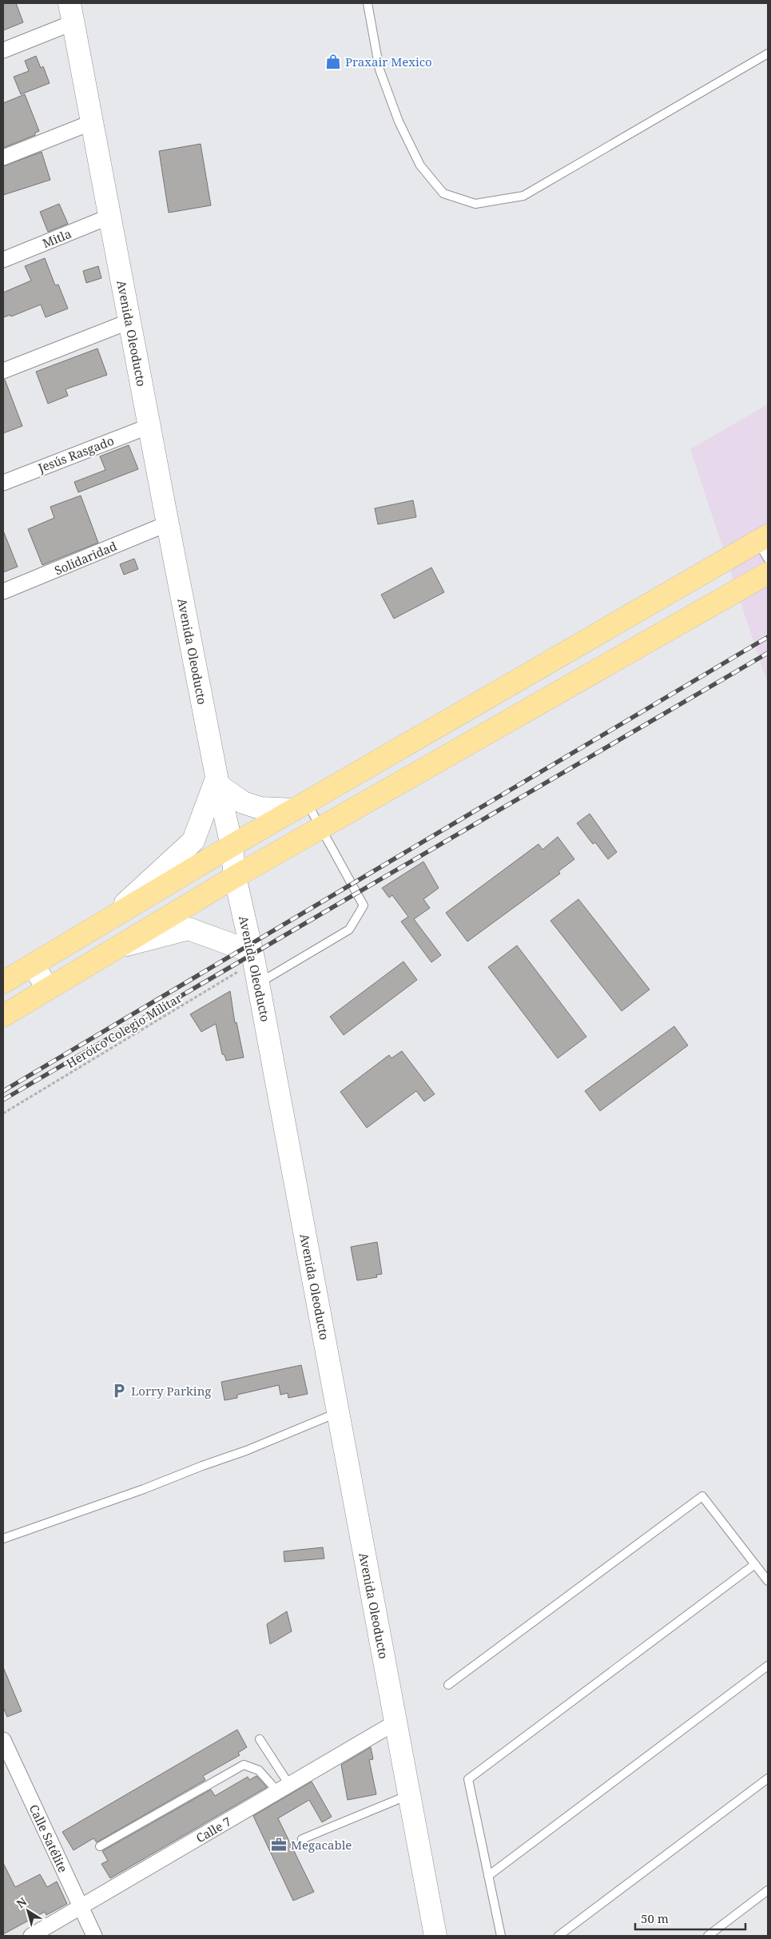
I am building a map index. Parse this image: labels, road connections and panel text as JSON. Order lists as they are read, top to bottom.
{
  "streets": {
    "main road": ["Avenida Oleoducto"],
    "street": [
      "Mitla",
      "Jesús Rasgado",
      "Solidaridad",
      "Calle 7",
      "Calle Satélite"
    ],
    "path": ["Heróico Colegio Militar"]
  },
  "crossings": [
    ["Mitla", "Avenida Oleoducto"],
    ["Avenida Oleoducto", "Jesús Rasgado"],
    ["Avenida Oleoducto", "Solidaridad"],
    ["Avenida Oleoducto", "Heróico Colegio Militar"],
    ["Avenida Oleoducto", "Calle 7"],
    ["Calle 7", "Calle Satélite"]
  ],
  "places": {
    "shop": ["Praxair Mexico"],
    "parking": ["Lorry Parking"],
    "office": ["Megacable"]
  },
  "scale_bar": "50 m",
  "north": "top left"
}
